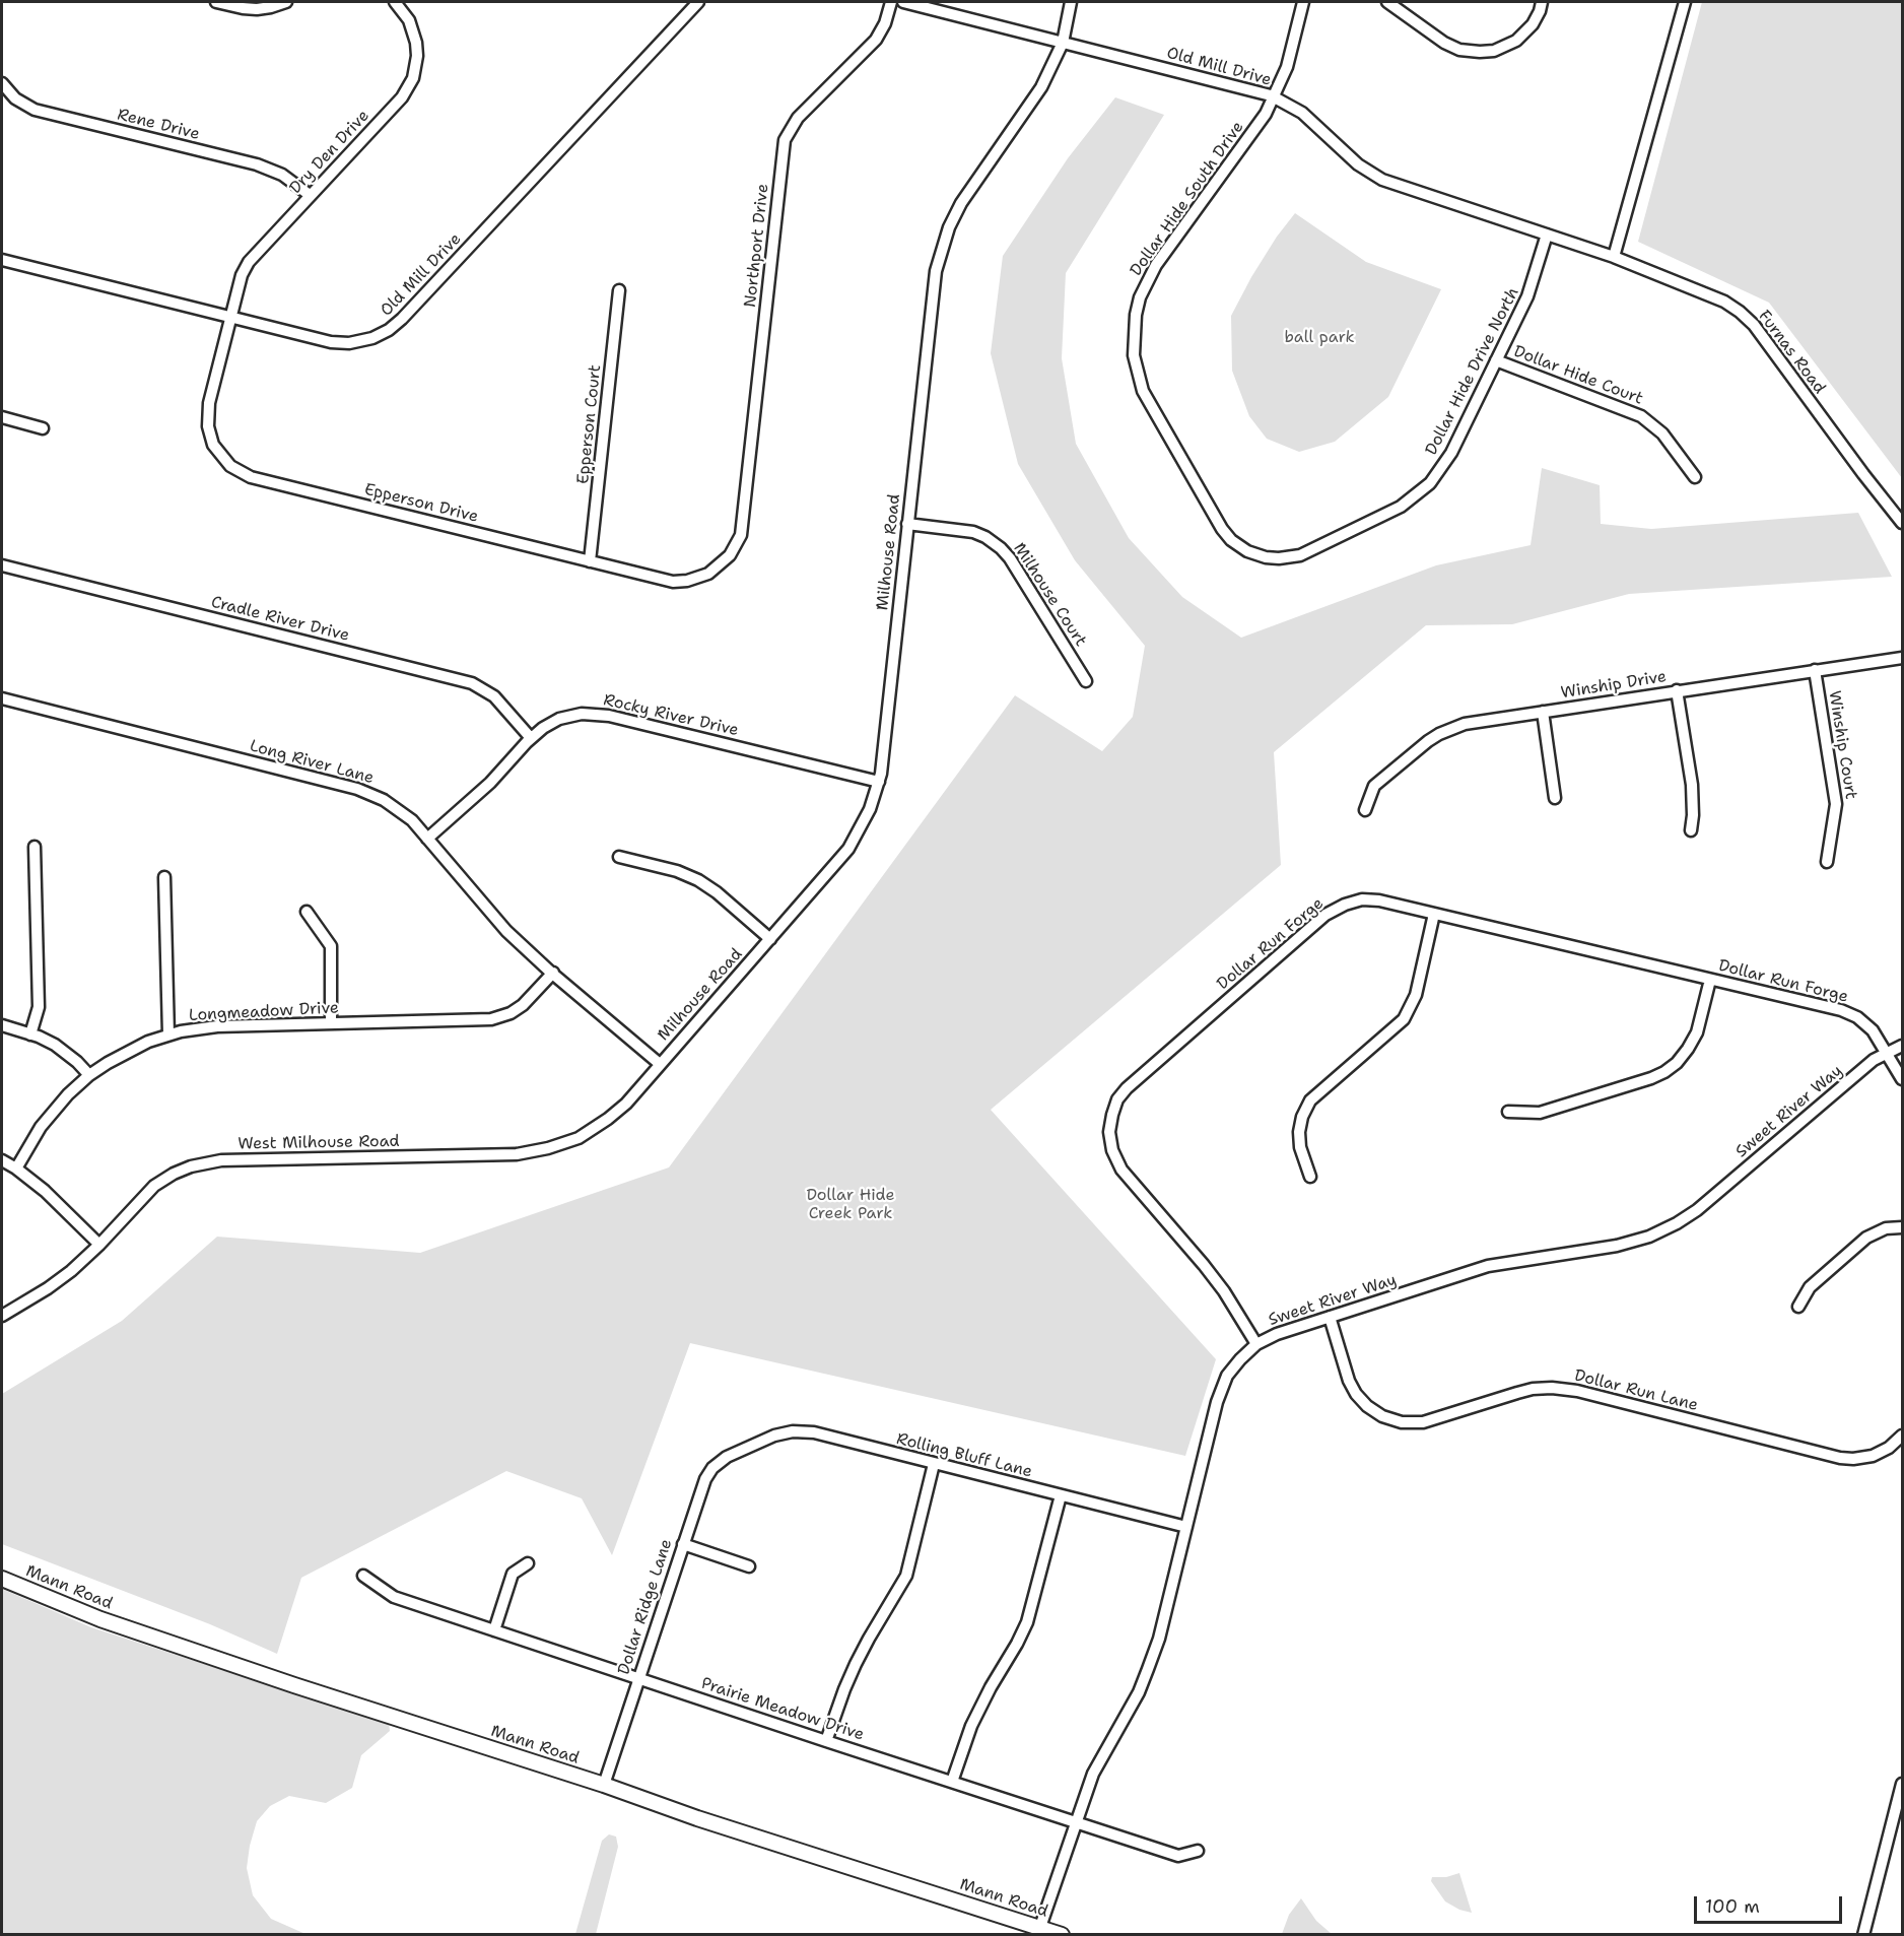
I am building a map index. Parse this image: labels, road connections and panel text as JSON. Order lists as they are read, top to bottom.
{
  "streets": {
    "main road": ["Mann Road"],
    "street": [
      "Old Mill Drive",
      "Rene Drive",
      "Dry Den Drive",
      "Dollar Hide South Drive",
      "Northport Drive",
      "Furnas Road",
      "Dollar Hide Drive North",
      "Dollar Hide Court",
      "Epperson Court",
      "Epperson Drive",
      "Milhouse Road",
      "Milhouse Court",
      "Cradle River Drive",
      "Winship Drive",
      "Rocky River Drive",
      "Winship Court",
      "Long River Lane",
      "Dollar Run Forge",
      "Longmeadow Drive",
      "Sweet River Way",
      "West Milhouse Road",
      "Dollar Run Lane",
      "Rolling Bluff Lane",
      "Dollar Ridge Lane",
      "Prairie Meadow Drive"
    ]
  },
  "crossings": [
    ["Old Mill Drive", "Dry Den Drive"],
    ["Old Mill Drive", "Dollar Hide South Drive"],
    ["Old Mill Drive", "Furnas Road"],
    ["Old Mill Drive", "Dollar Hide Drive North"],
    ["Old Mill Drive", "Epperson Drive"],
    ["Old Mill Drive", "Milhouse Road"],
    ["Rene Drive", "Dry Den Drive"],
    ["Dry Den Drive", "Epperson Drive"],
    ["Dollar Hide South Drive", "Dollar Hide Drive North"],
    ["Northport Drive", "Epperson Drive"],
    ["Dollar Hide Drive North", "Dollar Hide Court"],
    ["Epperson Court", "Epperson Drive"],
    ["Milhouse Road", "Milhouse Court"],
    ["Milhouse Road", "Rocky River Drive"],
    ["Milhouse Road", "Long River Lane"],
    ["Milhouse Road", "West Milhouse Road"],
    ["Cradle River Drive", "Rocky River Drive"],
    ["Winship Drive", "Winship Court"],
    ["Rocky River Drive", "Long River Lane"],
    ["Long River Lane", "Longmeadow Drive"],
    ["Long River Lane", "West Milhouse Road"],
    ["Dollar Run Forge", "Sweet River Way"],
    ["Sweet River Way", "Dollar Run Lane"],
    ["Sweet River Way", "Rolling Bluff Lane"],
    ["Sweet River Way", "Mann Road"],
    ["Sweet River Way", "Prairie Meadow Drive"],
    ["Rolling Bluff Lane", "Dollar Ridge Lane"],
    ["Mann Road", "Dollar Ridge Lane"],
    ["Dollar Ridge Lane", "Prairie Meadow Drive"]
  ],
  "parks": ["ball park", "Dollar Hide Creek Park"],
  "scale_bar": "100 m"
}
